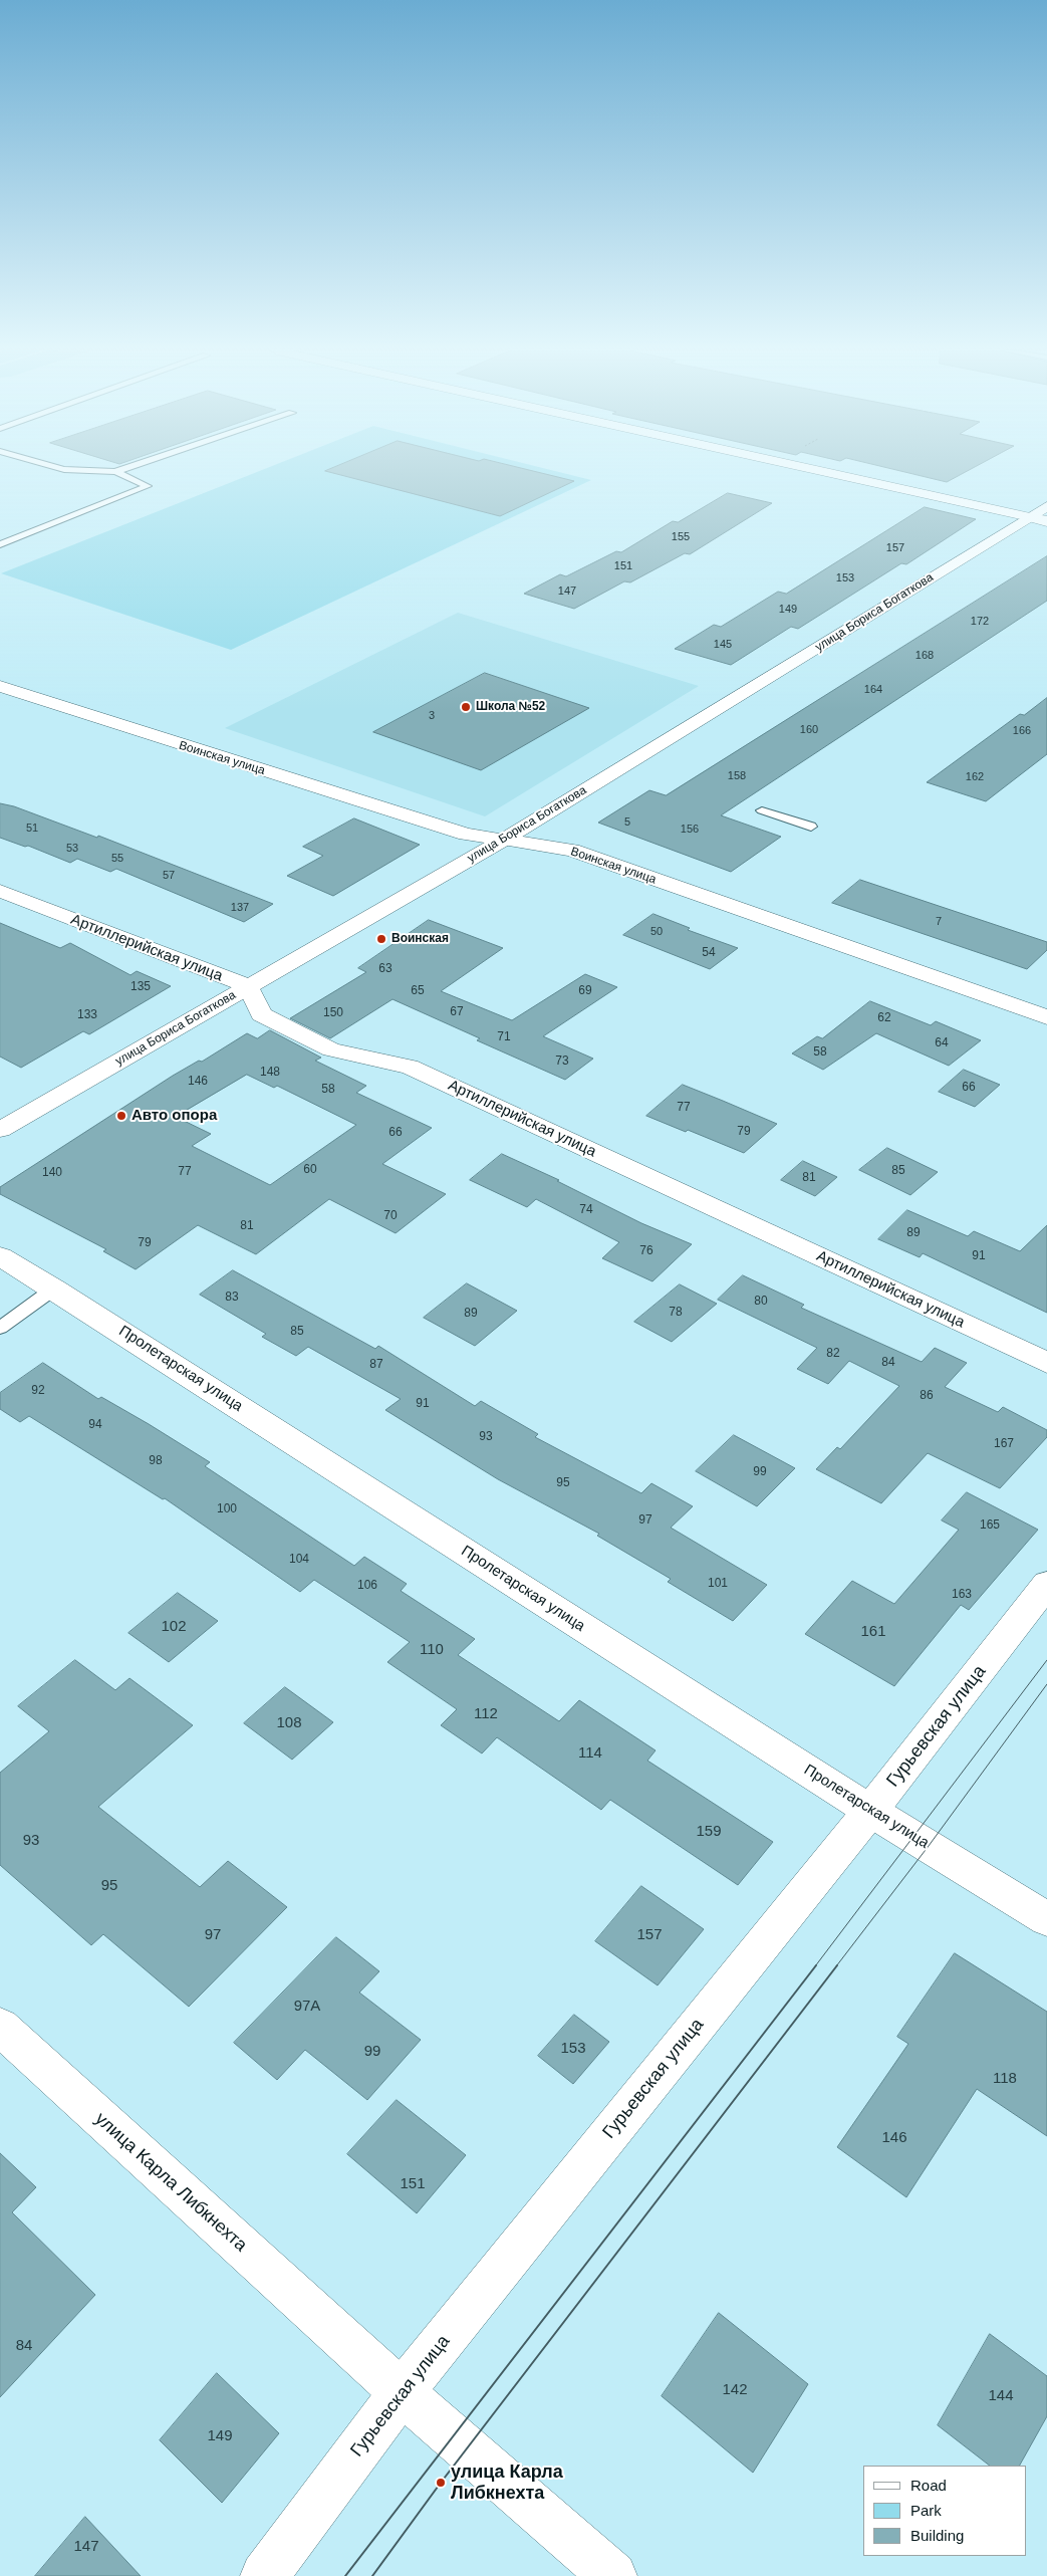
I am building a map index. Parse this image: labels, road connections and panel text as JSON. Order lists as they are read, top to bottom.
{
  "streets": {
    "street": [
      "улица Бориса Богаткова",
      "Воинская улица",
      "Артиллерийская улица",
      "Пролетарская улица",
      "Гурьевская улица",
      "улица Карла Либкнехта"
    ]
  },
  "crossings": [
    ["улица Бориса Богаткова", "Воинская улица"],
    ["улица Бориса Богаткова", "Артиллерийская улица"],
    ["Пролетарская улица", "Гурьевская улица"],
    ["Гурьевская улица", "улица Карла Либкнехта"]
  ],
  "places": [
    "Школа №52",
    "Воинская",
    "Авто опора",
    "улица Карла Либкнехта"
  ],
  "house_numbers": [
    "155",
    "157",
    "151",
    "153",
    "147",
    "149",
    "172",
    "145",
    "168",
    "164",
    "3",
    "160",
    "166",
    "158",
    "162",
    "5",
    "51",
    "156",
    "53",
    "55",
    "57",
    "137",
    "7",
    "50",
    "54",
    "63",
    "135",
    "65",
    "69",
    "67",
    "150",
    "133",
    "62",
    "71",
    "64",
    "58",
    "73",
    "148",
    "146",
    "66",
    "58",
    "77",
    "79",
    "66",
    "60",
    "85",
    "77",
    "140",
    "81",
    "74",
    "70",
    "81",
    "89",
    "79",
    "76",
    "91",
    "83",
    "80",
    "78",
    "89",
    "85",
    "82",
    "84",
    "87",
    "92",
    "86",
    "91",
    "94",
    "93",
    "167",
    "98",
    "99",
    "95",
    "100",
    "97",
    "165",
    "104",
    "101",
    "106",
    "163",
    "102",
    "161",
    "110",
    "112",
    "108",
    "114",
    "159",
    "93",
    "95",
    "97",
    "157",
    "97А",
    "153",
    "99",
    "118",
    "146",
    "151",
    "84",
    "142",
    "144",
    "149",
    "147"
  ],
  "legend": ["Road", "Park", "Building"]
}
